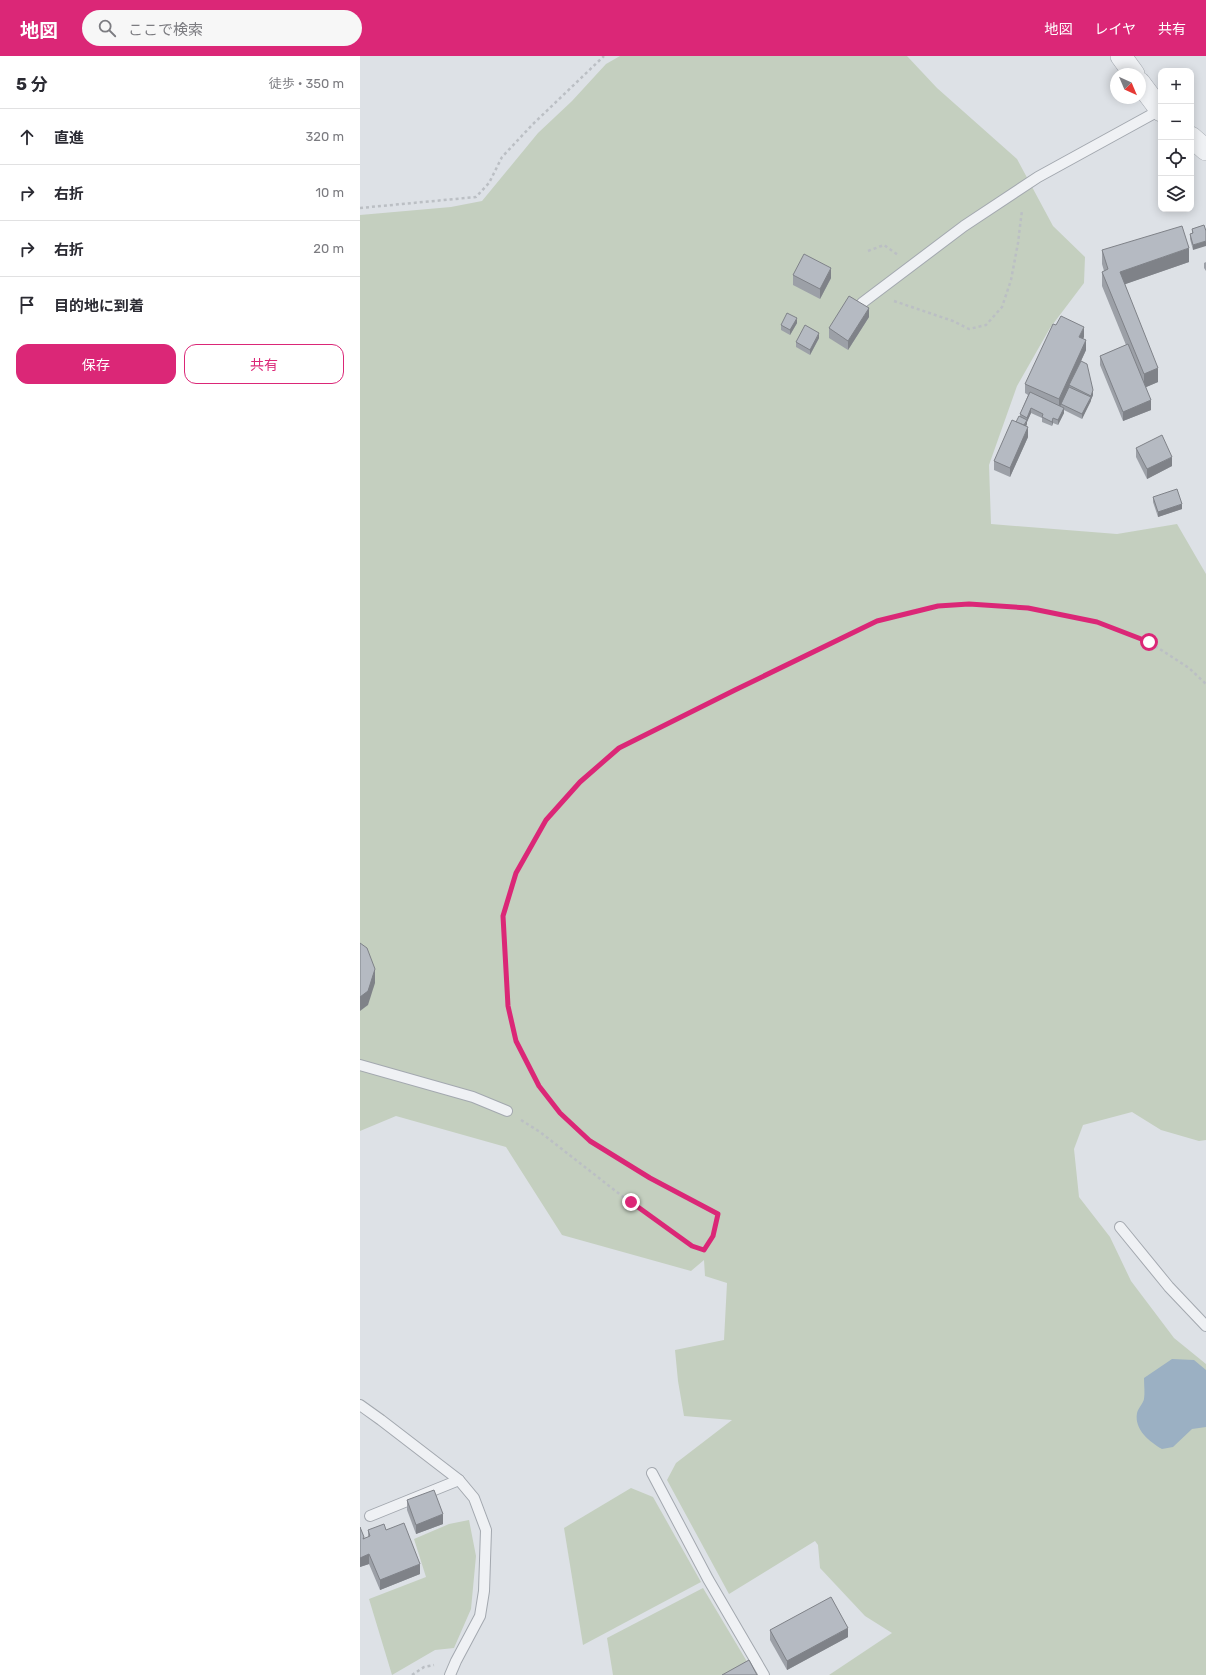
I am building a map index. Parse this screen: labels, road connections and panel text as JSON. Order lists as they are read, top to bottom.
{
  "north": "bottom right",
  "page": {
    "header": "地図",
    "search": "ここで検索",
    "nav": ["地図", "レイヤ", "共有"],
    "heading": ["5 分", "徒歩 · 350 m"],
    "map_buttons": ["+", "−"],
    "list": [
      ["直進", "320 m"],
      ["右折", "10 m"],
      ["右折", "20 m"],
      "目的地に到着"
    ],
    "buttons": ["保存", "共有"]
  }
}
